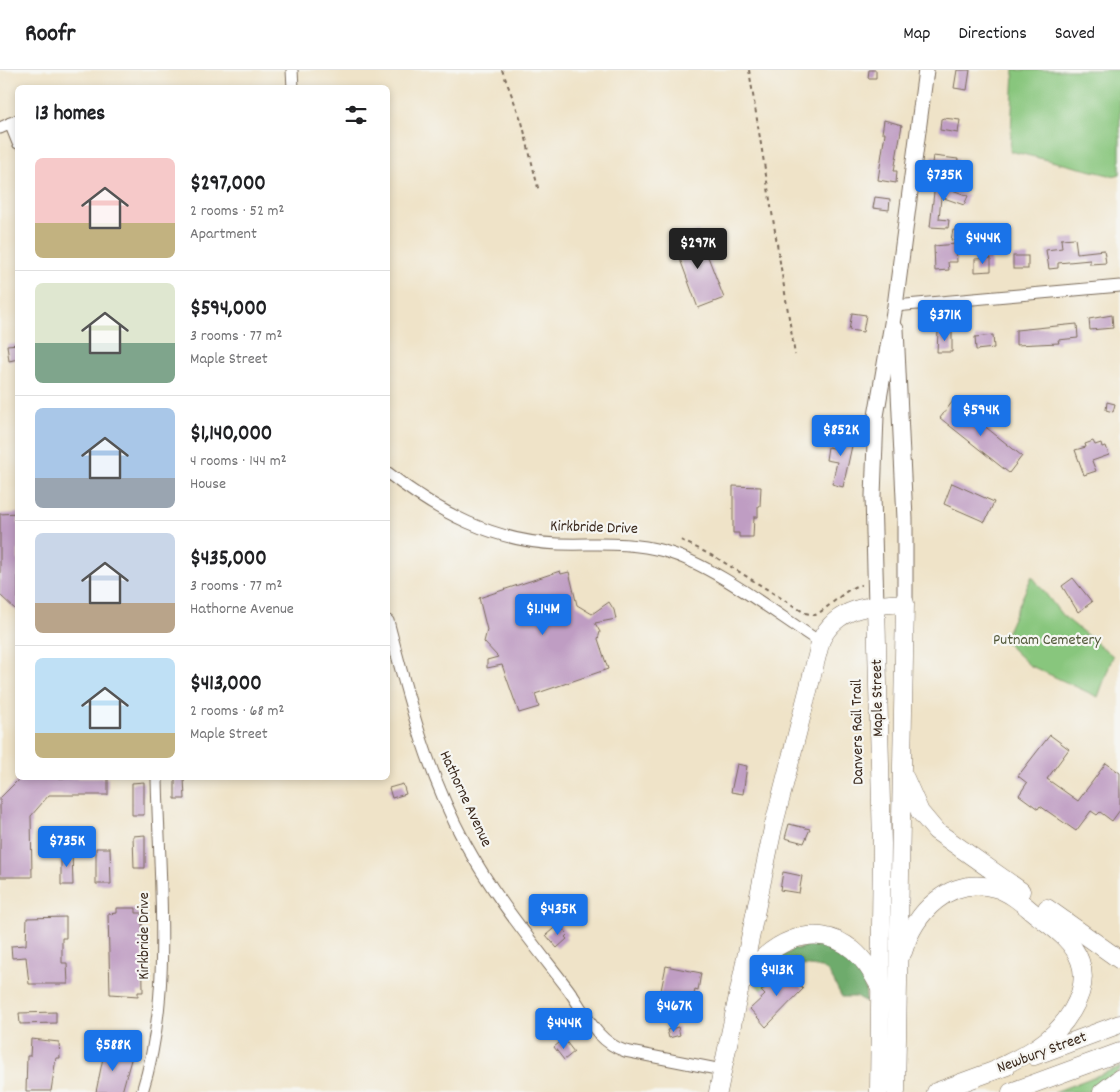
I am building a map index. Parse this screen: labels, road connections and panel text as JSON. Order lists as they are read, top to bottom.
{
  "streets": {
    "main road": ["Maple Street", "Newbury Street"],
    "street": ["Kirkbride Drive", "Hathorne Avenue"]
  },
  "parks": ["Putnam Cemetery"],
  "page": {
    "header": "Roofr",
    "nav": ["Map", "Directions", "Saved"],
    "heading": "13 homes",
    "list": [
      {
        "name": "$297,000",
        "note": "2 rooms · 52 m² · Apartment"
      },
      {
        "name": "$594,000",
        "note": "3 rooms · 77 m² · Maple Street"
      },
      {
        "name": "$1,140,000",
        "note": "4 rooms · 144 m² · House"
      },
      {
        "name": "$435,000",
        "note": "3 rooms · 77 m² · Hathorne Avenue"
      },
      {
        "name": "$413,000",
        "note": "2 rooms · 68 m² · Maple Street"
      }
    ],
    "price": [
      "$735K",
      "$444K",
      "$297K",
      "$371K",
      "$594K",
      "$852K",
      "$1.14M",
      "$735K",
      "$435K",
      "$413K",
      "$467K",
      "$444K",
      "$588K"
    ]
  }
}
